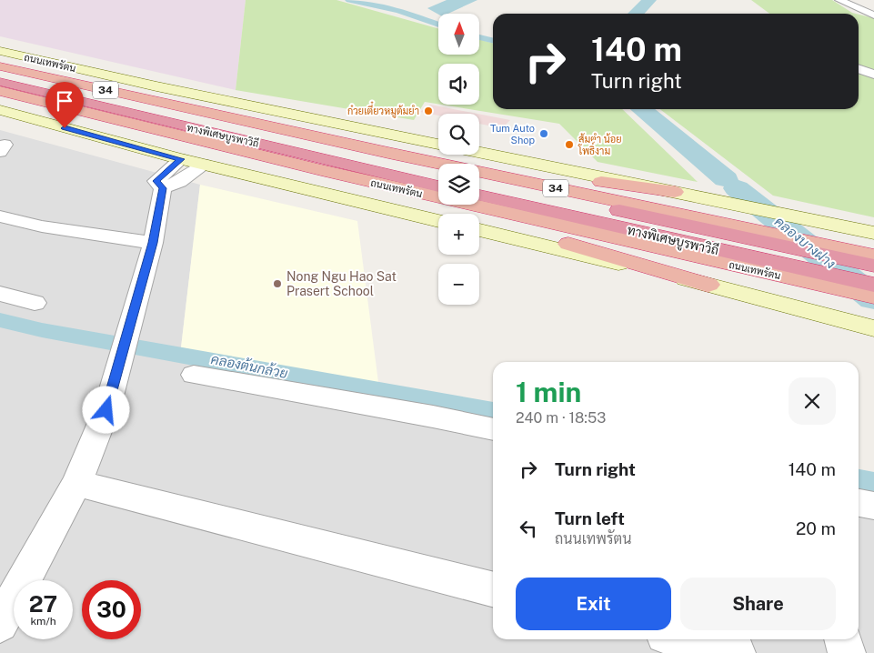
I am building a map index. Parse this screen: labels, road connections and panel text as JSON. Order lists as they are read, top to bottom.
{
  "streets": {
    "highway": ["ถนนเทพรัตน", "34", "ทางพิเศษบูรพาวิถี"]
  },
  "crossings": [
    ["ถนนเทพรัตน", "ทางพิเศษบูรพาวิถี"]
  ],
  "water": ["คลองบางฝาง", "คลองต้นกล้วย"],
  "places": [
    "ก๋วยเตี๋ยวหมูต้มยำ",
    "Tum Auto Shop",
    "ส้มตำ น้อย โพธิ์งาม",
    "Nong Ngu Hao Sat Prasert School"
  ],
  "north": "top",
  "page": {
    "map_buttons": ["+", "−"],
    "turn": ["140 m", "Turn right"],
    "heading": ["1 min", "240 m · 18:53"],
    "list": [
      {
        "name": "Turn right",
        "value": "140 m"
      },
      {
        "name": "Turn left",
        "note": "ถนนเทพรัตน",
        "value": "20 m"
      }
    ],
    "buttons": ["Exit", "Share"],
    "speed": "27 km/h",
    "limit": "30"
  }
}
